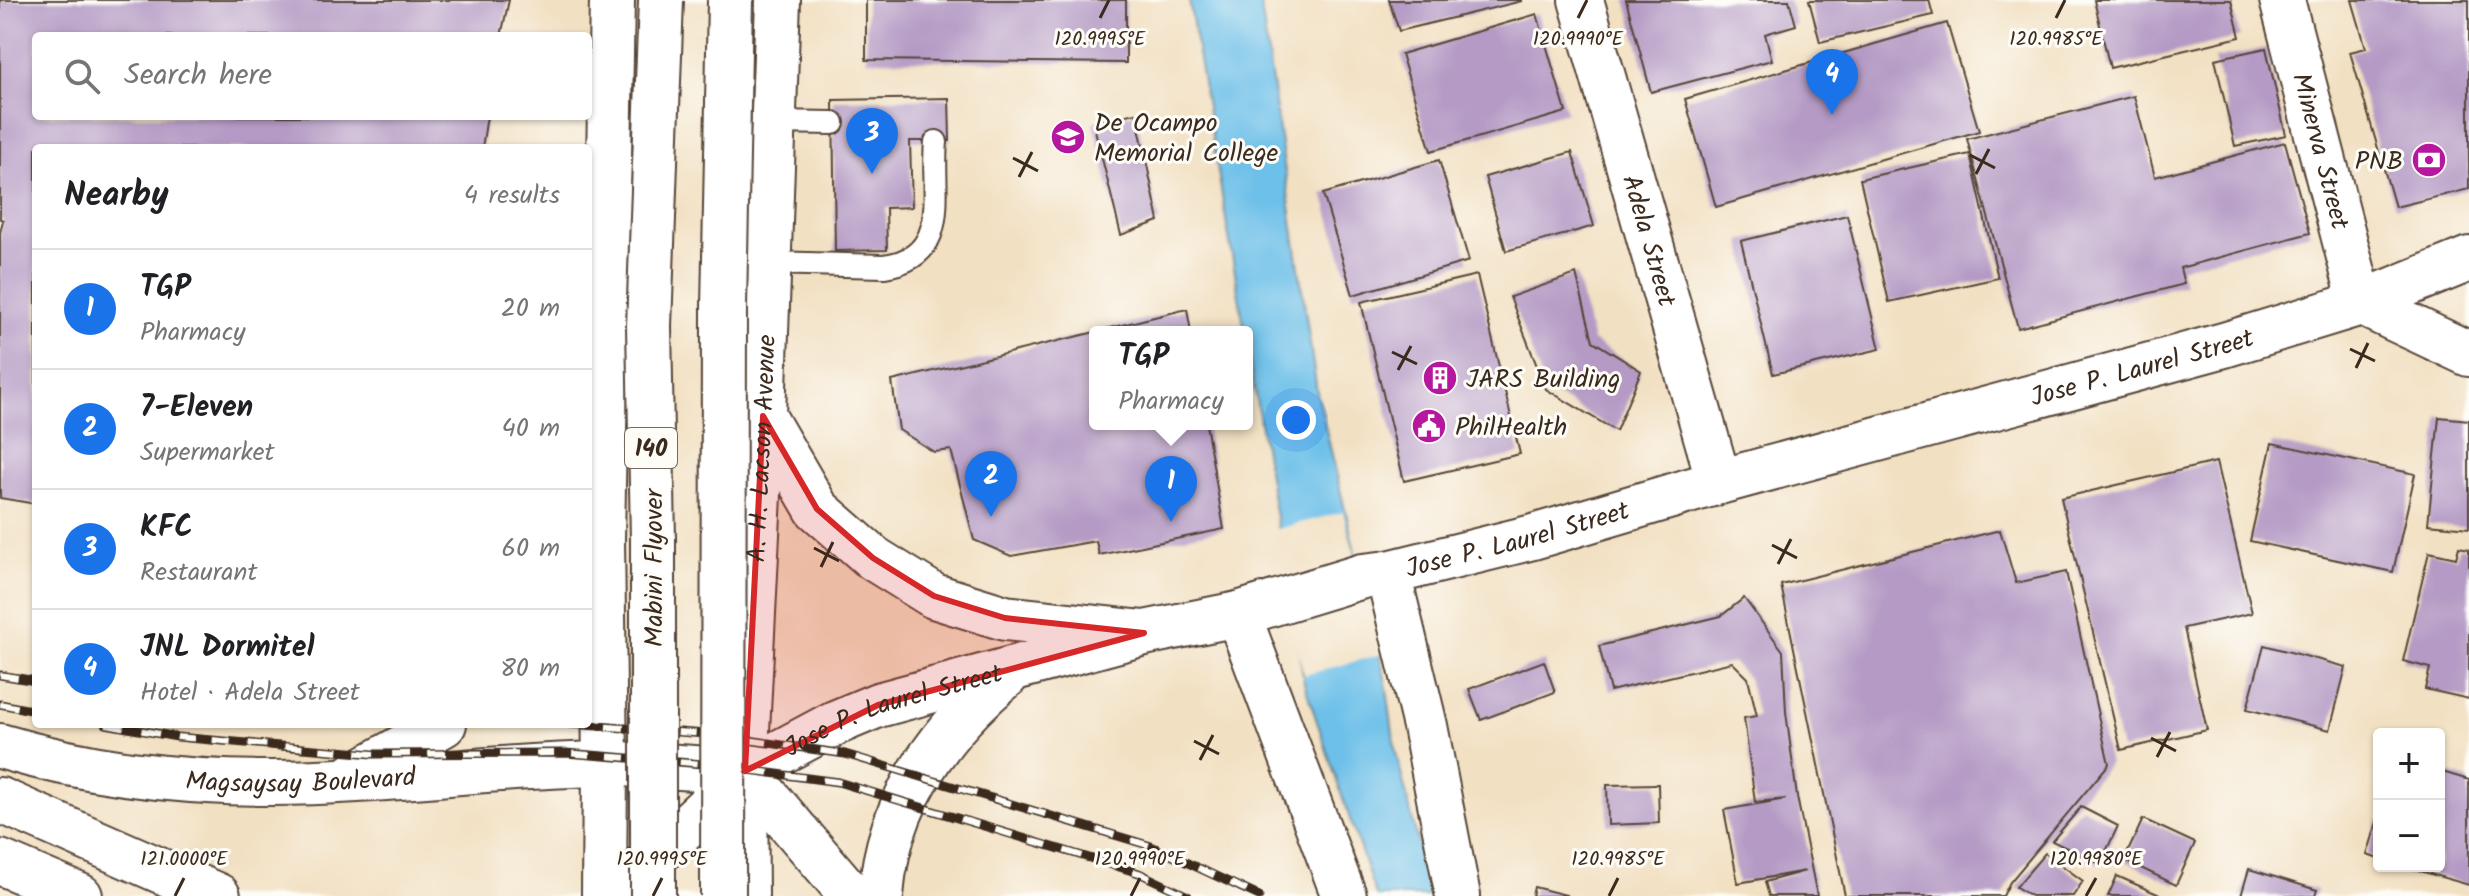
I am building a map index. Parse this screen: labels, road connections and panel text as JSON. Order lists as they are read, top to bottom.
{
  "streets": {
    "main road": [
      "Minerva Street",
      "Adela Street",
      "Jose P. Laurel Street",
      "140",
      "A. H. Lacson Avenue",
      "Mabini Flyover",
      "Magsaysay Boulevard"
    ]
  },
  "crossings": [
    ["Minerva Street", "Jose P. Laurel Street"],
    ["Adela Street", "Jose P. Laurel Street"],
    ["Jose P. Laurel Street", "A. H. Lacson Avenue"],
    ["Jose P. Laurel Street", "Magsaysay Boulevard"],
    ["140", "Magsaysay Boulevard"],
    ["A. H. Lacson Avenue", "Magsaysay Boulevard"]
  ],
  "places": {
    "school or university": ["De Ocampo Memorial College"],
    "bank": ["PNB"],
    "building": ["JARS Building"],
    "public building": ["PhilHealth"]
  },
  "page": {
    "search": "Search here",
    "pins": [
      "4",
      "3",
      "2",
      "1"
    ],
    "heading": ["Nearby", "4 results"],
    "list": [
      {
        "mark": "1",
        "name": "TGP",
        "note": "Pharmacy",
        "value": "20 m"
      },
      {
        "mark": "2",
        "name": "7-Eleven",
        "note": "Supermarket",
        "value": "40 m"
      },
      {
        "mark": "3",
        "name": "KFC",
        "note": "Restaurant",
        "value": "60 m"
      },
      {
        "mark": "4",
        "name": "JNL Dormitel",
        "note": "Hotel · Adela Street",
        "value": "80 m"
      }
    ],
    "popup": ["TGP", "Pharmacy"],
    "map_buttons": ["+", "−"]
  },
  "coordinates": [
    "120.9995°E",
    "120.9990°E",
    "120.9985°E",
    "121.0000°E",
    "120.9980°E"
  ]
}
